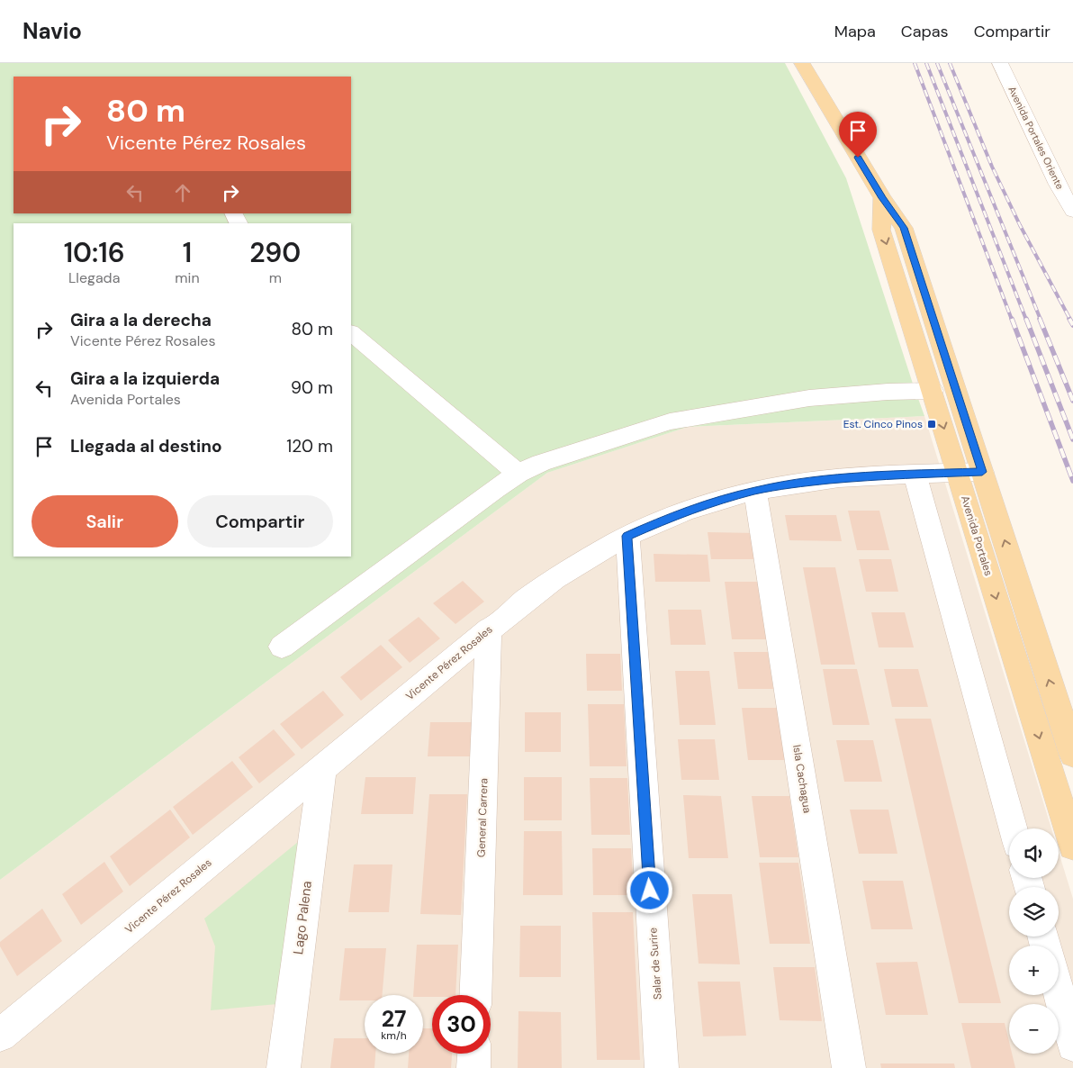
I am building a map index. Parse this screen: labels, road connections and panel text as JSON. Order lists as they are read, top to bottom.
{
  "streets": {
    "main road": ["Avenida Portales"],
    "street": [
      "Avenida Portales Oriente",
      "Vicente Pérez Rosales",
      "Isla Cachagua",
      "General Carrera",
      "Lago Palena",
      "Salar de Surire"
    ]
  },
  "crossings": [
    ["Avenida Portales", "Vicente Pérez Rosales"],
    ["Vicente Pérez Rosales", "Isla Cachagua"],
    ["Vicente Pérez Rosales", "General Carrera"],
    ["Vicente Pérez Rosales", "Lago Palena"],
    ["Vicente Pérez Rosales", "Salar de Surire"]
  ],
  "places": {
    "transit": ["Est. Cinco Pinos"]
  },
  "page": {
    "header": "Navio",
    "nav": ["Mapa", "Capas", "Compartir"],
    "turn": ["80 m", "Vicente Pérez Rosales"],
    "eta": [
      "10:16",
      "Llegada",
      "1",
      "min",
      "290",
      "m"
    ],
    "list": [
      {
        "name": "Gira a la derecha",
        "note": "Vicente Pérez Rosales",
        "value": "80 m"
      },
      {
        "name": "Gira a la izquierda",
        "note": "Avenida Portales",
        "value": "90 m"
      },
      {
        "name": "Llegada al destino",
        "value": "120 m"
      }
    ],
    "buttons": ["Salir", "Compartir"],
    "map_buttons": ["+", "−"],
    "speed": "27 km/h",
    "limit": "30"
  }
}
